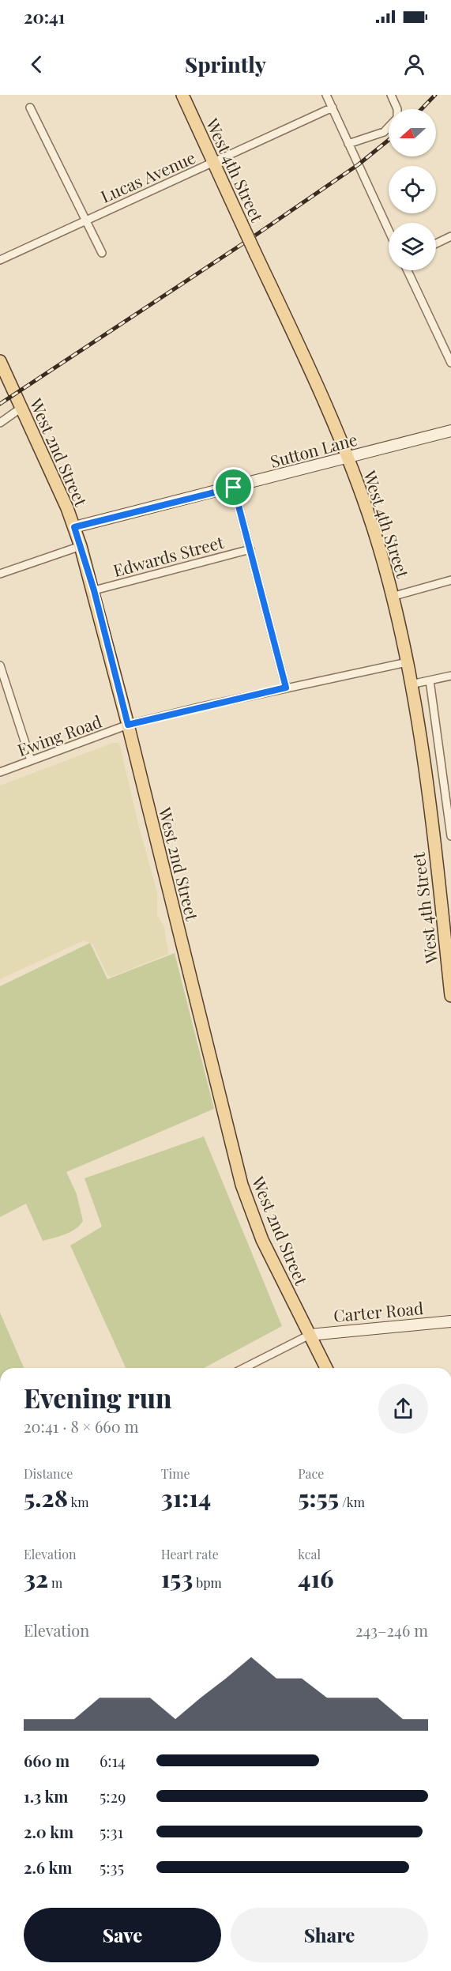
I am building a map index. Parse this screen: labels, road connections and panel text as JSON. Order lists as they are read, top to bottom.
{
  "streets": {
    "main road": ["West 4th Street", "West 2nd Street"],
    "street": [
      "Lucas Avenue",
      "Sutton Lane",
      "Edwards Street",
      "Ewing Road",
      "Carter Road"
    ]
  },
  "crossings": [
    ["West 4th Street", "Lucas Avenue"],
    ["West 4th Street", "Sutton Lane"],
    ["West 4th Street", "Ewing Road"],
    ["Sutton Lane", "West 2nd Street"],
    ["West 2nd Street", "Edwards Street"],
    ["West 2nd Street", "Ewing Road"],
    ["West 2nd Street", "Carter Road"]
  ],
  "north": "left",
  "page": {
    "status": "20:41",
    "header": "Sprintly",
    "heading": ["Evening run", "20:41 · 8 × 660 m"],
    "stats": [
      ["Distance", "5.28 km"],
      ["Time", "31:14"],
      ["Pace", "5:55 /km"],
      ["Elevation", "32 m"],
      ["Heart rate", "153 bpm"],
      ["kcal", "416"]
    ],
    "chart": ["Elevation", "243–246 m"],
    "list": [
      {
        "name": "660 m",
        "note": "6:14"
      },
      {
        "name": "1.3 km",
        "note": "5:29"
      },
      {
        "name": "2.0 km",
        "note": "5:31"
      },
      {
        "name": "2.6 km",
        "note": "5:35"
      }
    ],
    "buttons": ["Save", "Share"]
  }
}
